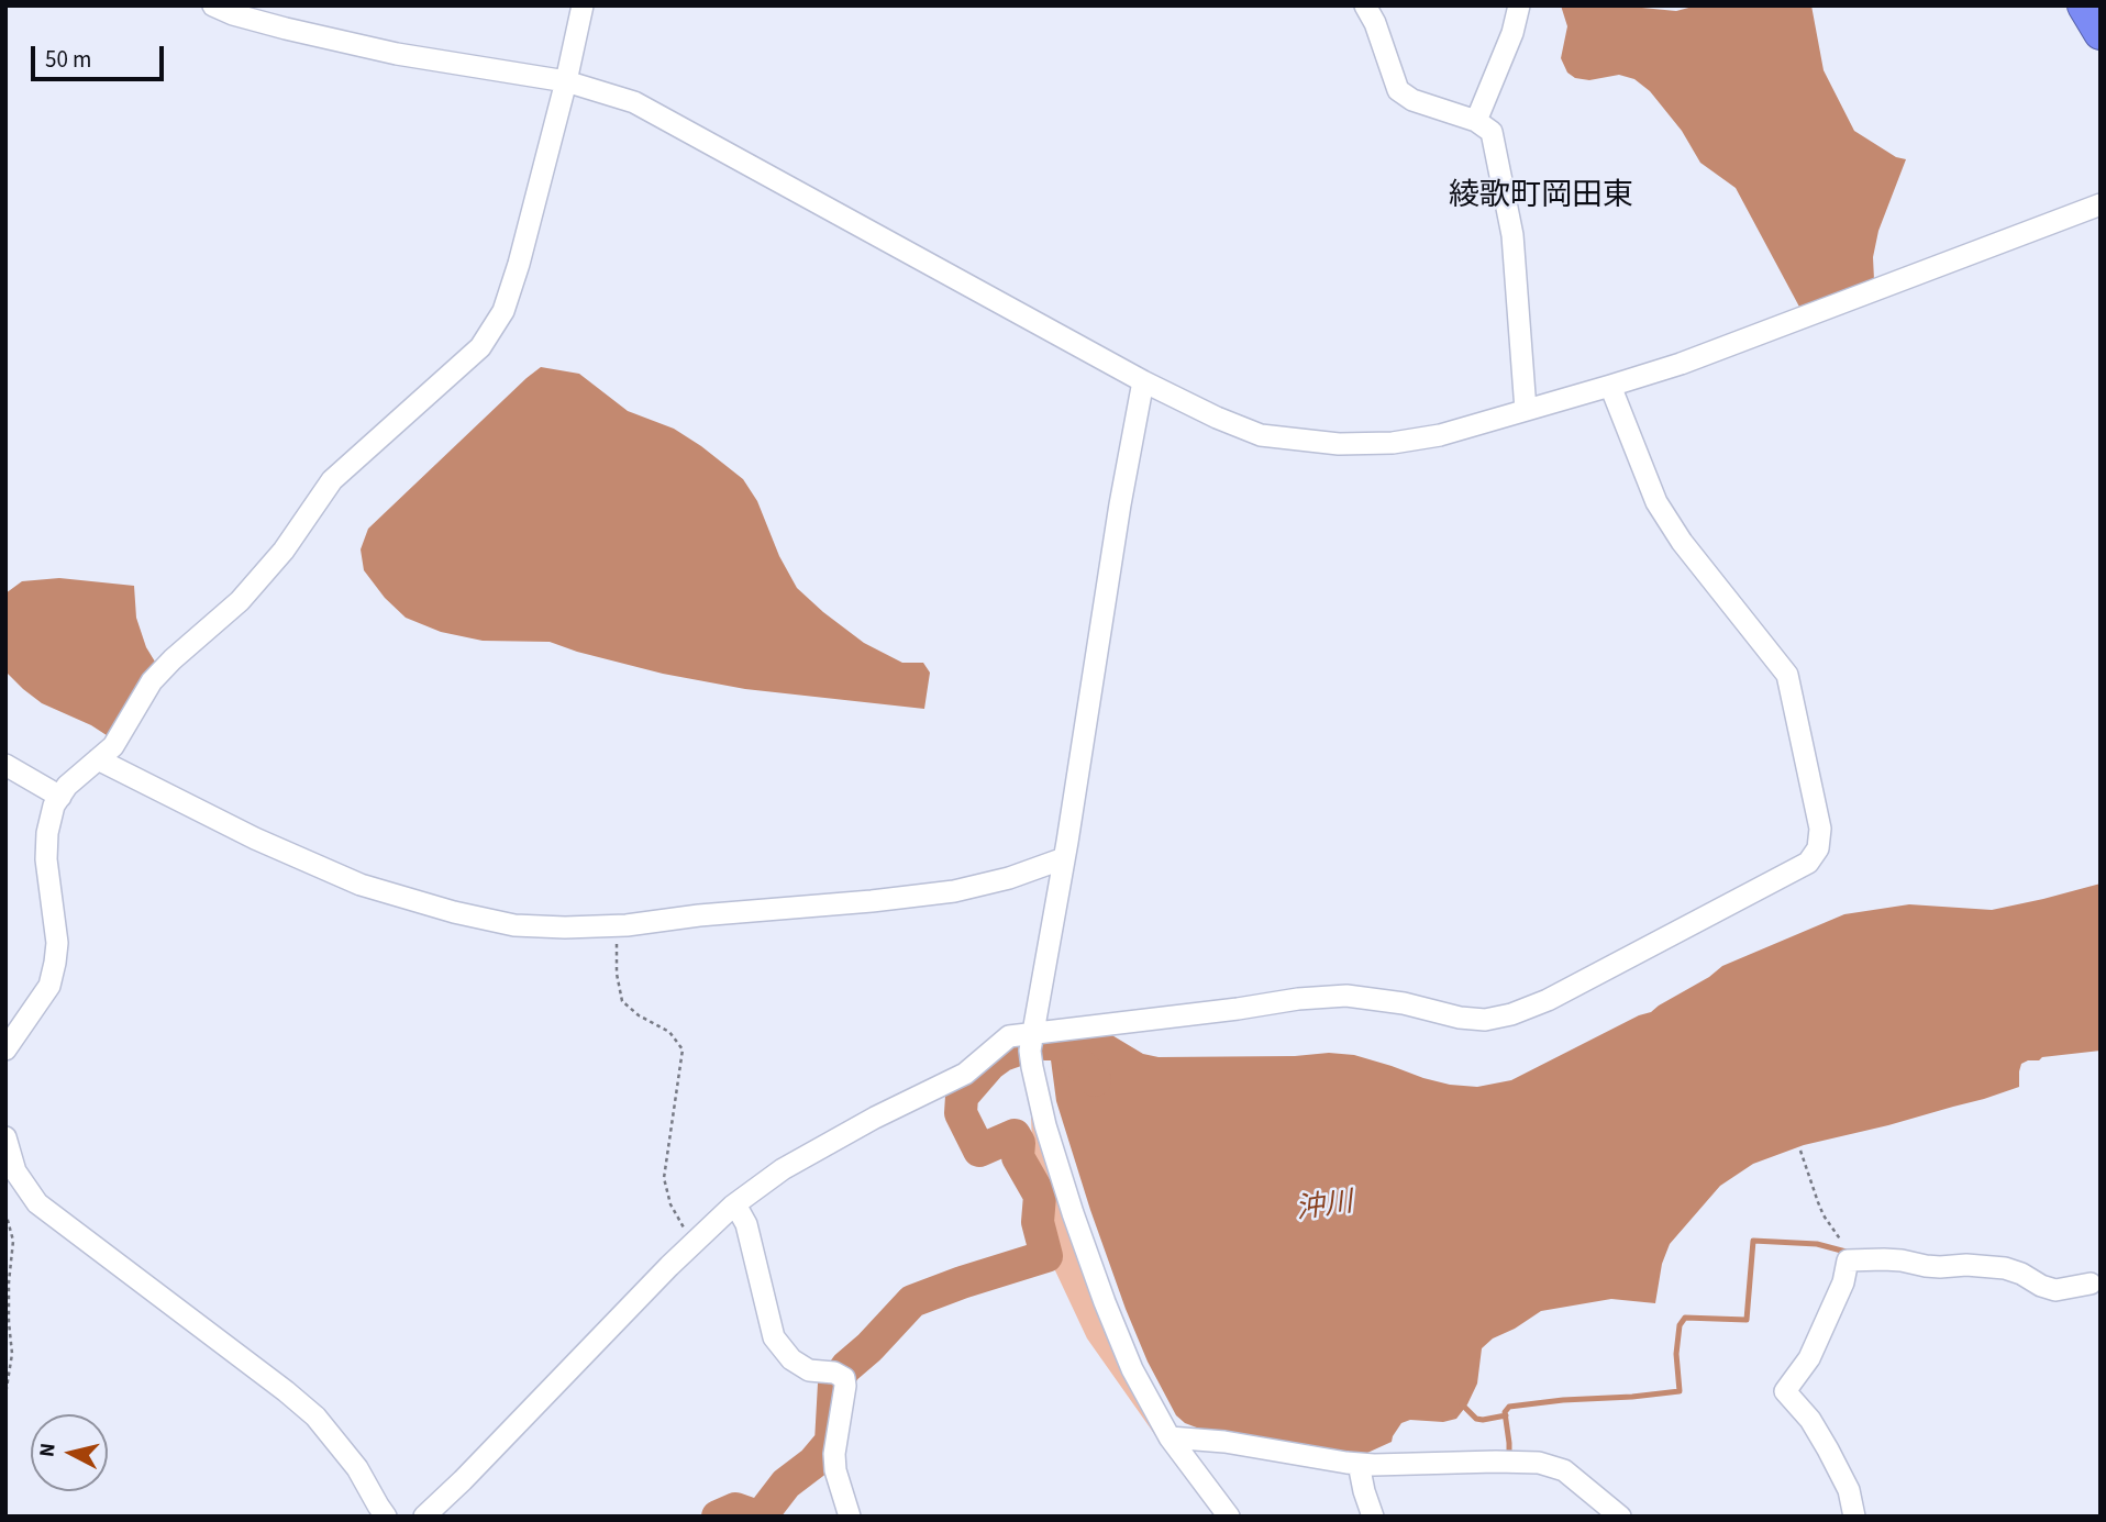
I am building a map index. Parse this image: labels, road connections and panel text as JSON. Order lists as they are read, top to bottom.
{
  "districts": ["綾歌町岡田東"],
  "water": ["沖川"],
  "scale_bar": "50 m",
  "north": "left"
}
